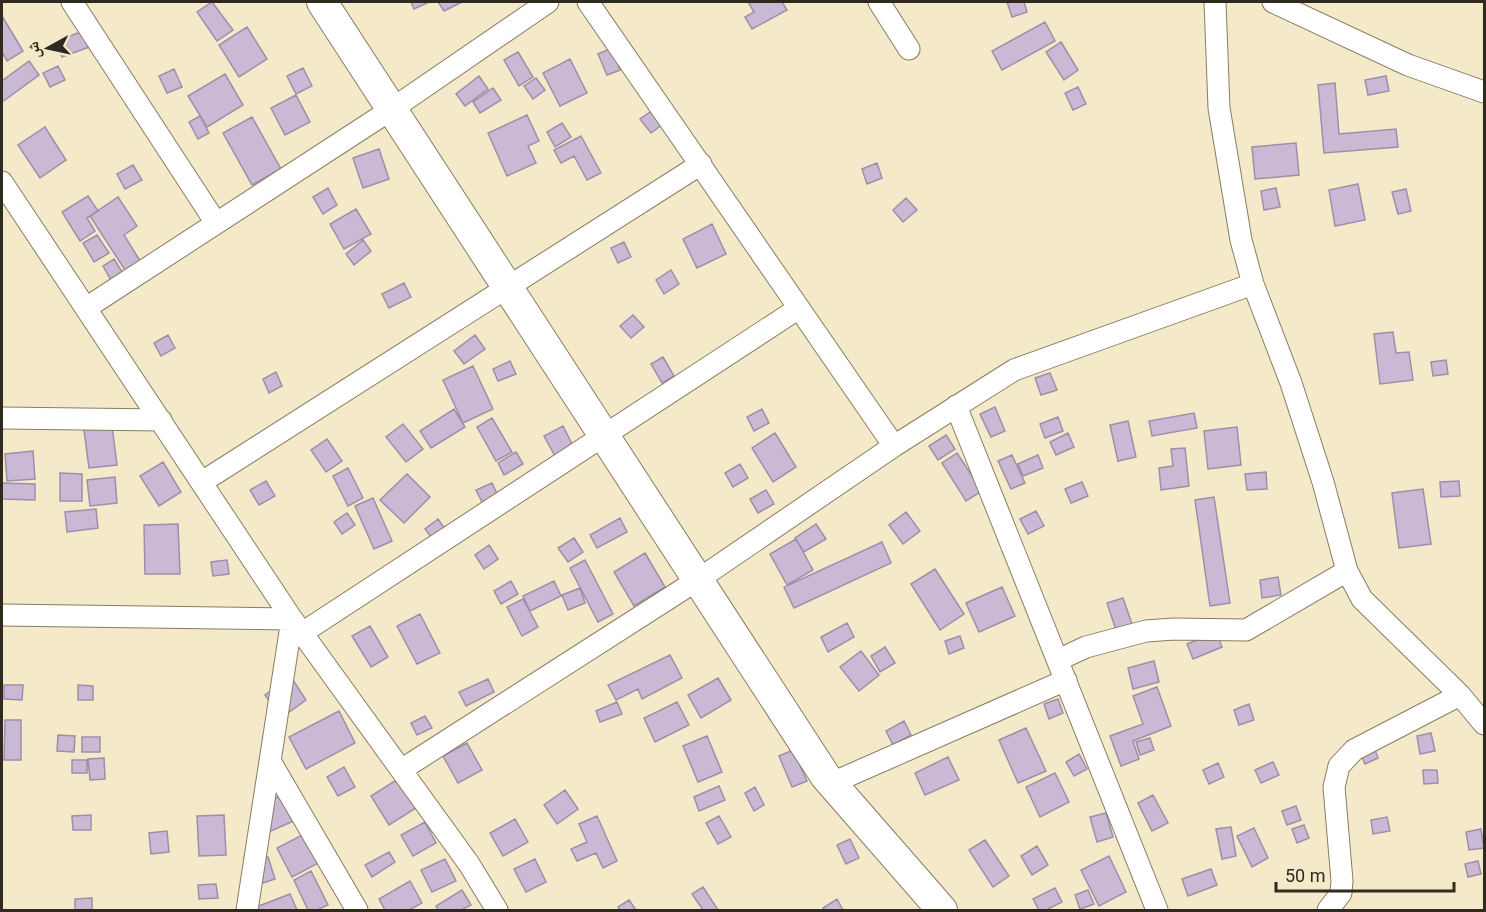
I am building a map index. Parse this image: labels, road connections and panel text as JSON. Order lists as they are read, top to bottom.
{
  "scale_bar": "50 m",
  "north": "left"
}
